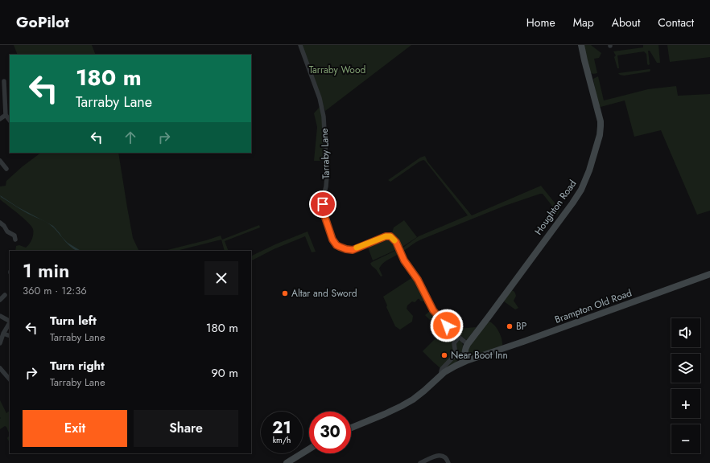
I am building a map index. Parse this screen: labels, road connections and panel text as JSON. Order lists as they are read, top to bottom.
{
  "streets": {
    "main road": ["Houghton Road", "Brampton Old Road"],
    "street": ["Tarraby Lane"]
  },
  "crossings": [
    ["Tarraby Lane", "Houghton Road"]
  ],
  "parks": ["Tarraby Wood"],
  "places": ["Altar and Sword", "BP", "Near Boot Inn"],
  "page": {
    "header": "GoPilot",
    "nav": [
      "Home",
      "Map",
      "About",
      "Contact"
    ],
    "turn": ["180 m", "Tarraby Lane"],
    "heading": ["1 min", "360 m · 12:36"],
    "list": [
      {
        "name": "Turn left",
        "note": "Tarraby Lane",
        "value": "180 m"
      },
      {
        "name": "Turn right",
        "note": "Tarraby Lane",
        "value": "90 m"
      }
    ],
    "map_buttons": ["+", "−"],
    "buttons": ["Exit", "Share"],
    "speed": "21 km/h",
    "limit": "30"
  }
}
